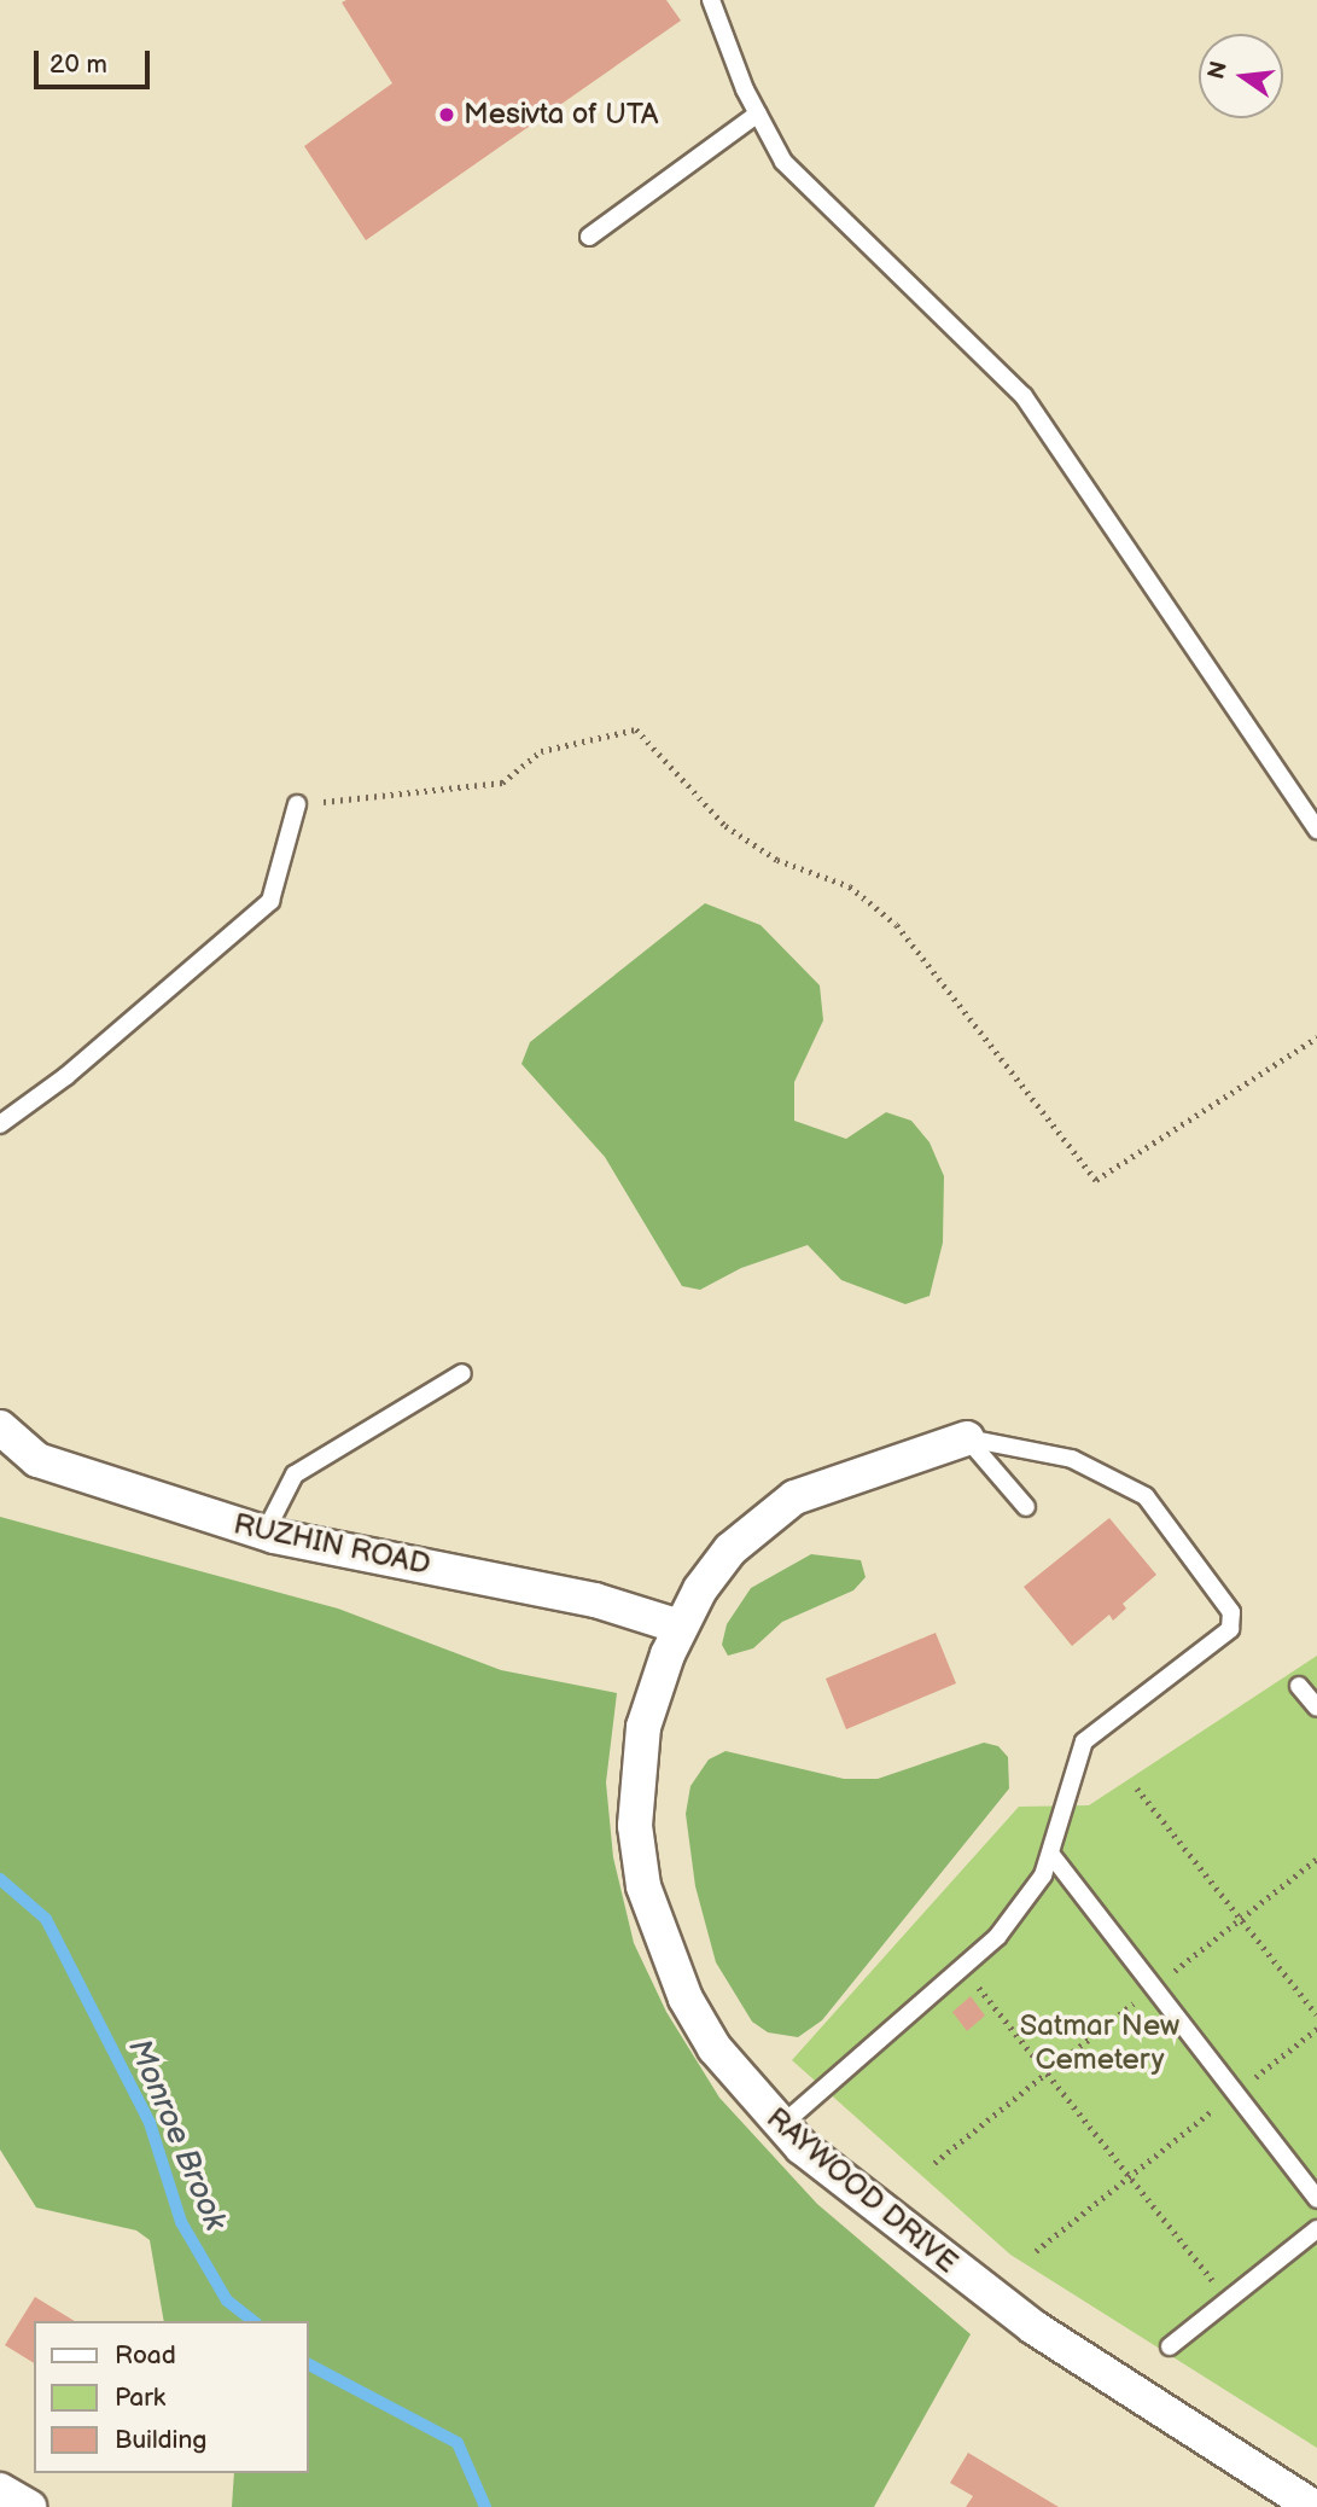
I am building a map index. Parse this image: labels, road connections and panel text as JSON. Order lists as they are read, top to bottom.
{
  "streets": {
    "street": ["RUZHIN ROAD", "RAYWOOD DRIVE"]
  },
  "crossings": [
    ["RUZHIN ROAD", "RAYWOOD DRIVE"]
  ],
  "water": ["Monroe Brook"],
  "parks": ["Satmar New Cemetery"],
  "places": ["Mesivta of UTA"],
  "legend": ["Road", "Park", "Building"],
  "scale_bar": "20 m",
  "north": "left"
}
